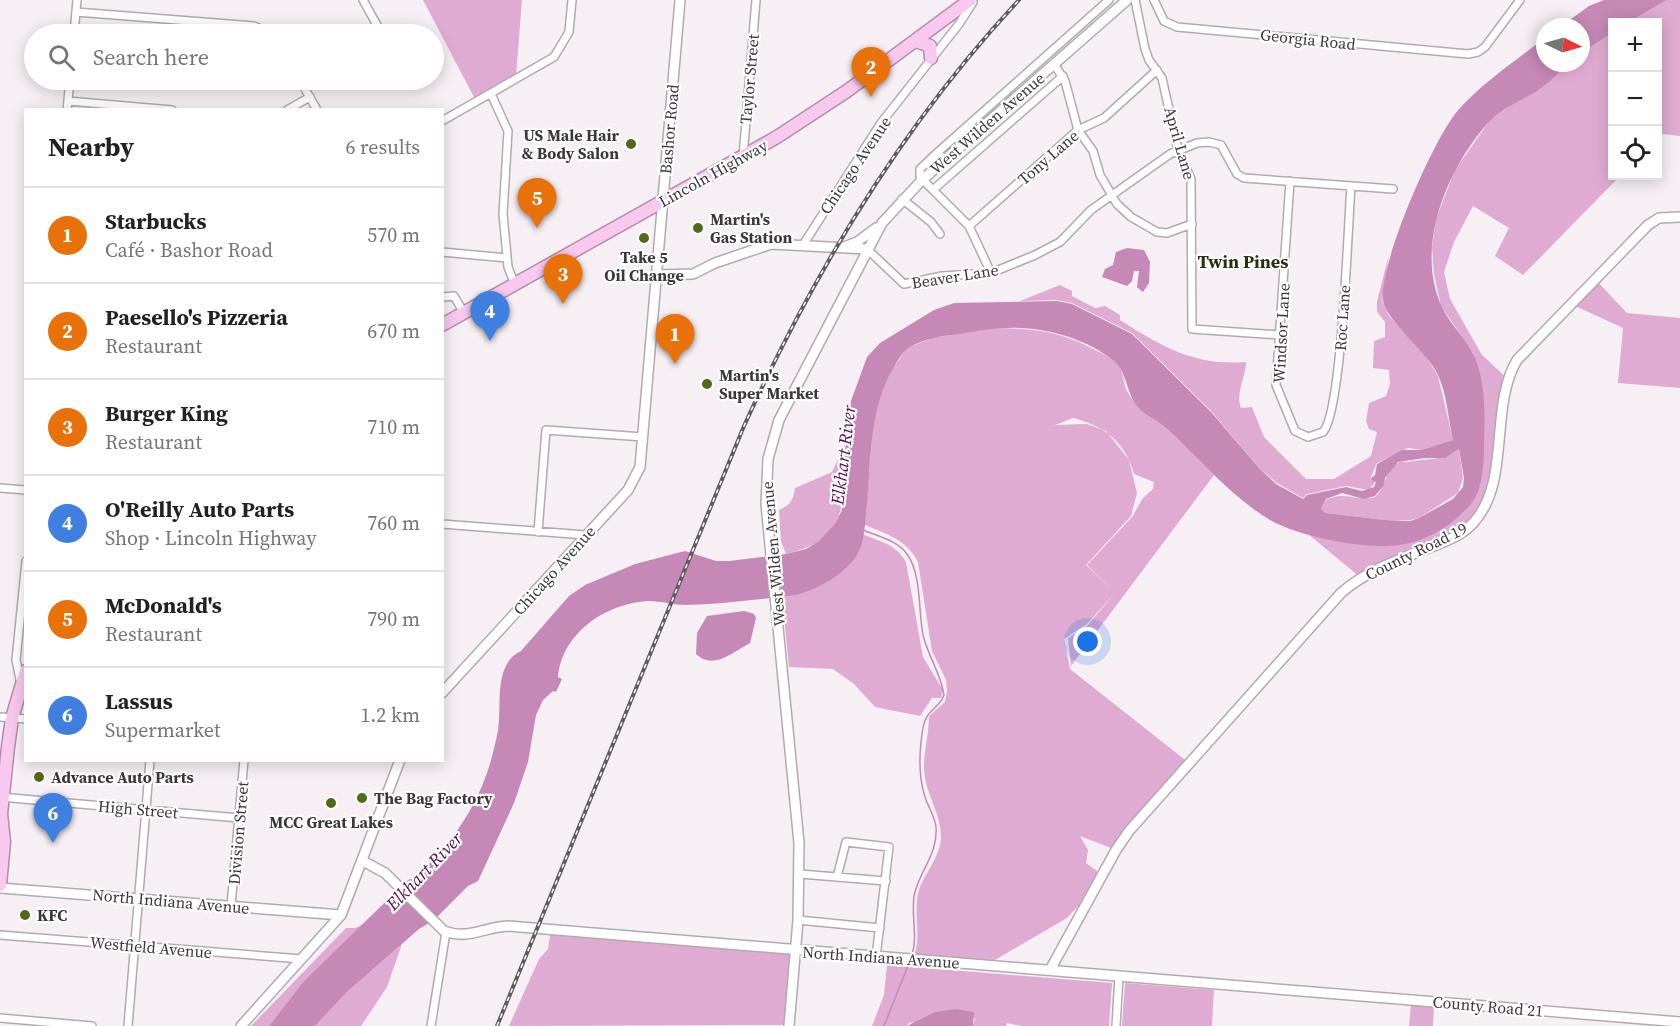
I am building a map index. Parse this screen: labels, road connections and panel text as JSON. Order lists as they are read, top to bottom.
{
  "streets": {
    "highway": ["Lincoln Highway"],
    "street": [
      "Georgia Road",
      "Taylor Street",
      "West Wilden Avenue",
      "Bashor Road",
      "April Lane",
      "Tony Lane",
      "Chicago Avenue",
      "Beaver Lane",
      "Roc Lane",
      "Windsor Lane",
      "County Road 19",
      "High Street",
      "Division Street",
      "North Indiana Avenue",
      "Westfield Avenue",
      "County Road 21"
    ]
  },
  "crossings": [
    ["Taylor Street", "Lincoln Highway"],
    ["West Wilden Avenue", "Beaver Lane"],
    ["West Wilden Avenue", "North Indiana Avenue"],
    ["Bashor Road", "Chicago Avenue"],
    ["Bashor Road", "Lincoln Highway"],
    ["April Lane", "Tony Lane"],
    ["April Lane", "Beaver Lane"],
    ["April Lane", "Windsor Lane"],
    ["Chicago Avenue", "Lincoln Highway"],
    ["Beaver Lane", "Roc Lane"],
    ["Beaver Lane", "Windsor Lane"],
    ["Roc Lane", "Windsor Lane"],
    ["County Road 19", "North Indiana Avenue"],
    ["High Street", "Division Street"],
    ["Division Street", "North Indiana Avenue"],
    ["North Indiana Avenue", "County Road 21"]
  ],
  "districts": ["Twin Pines"],
  "water": ["Elkhart River"],
  "places": [
    "US Male Hair & Body Salon",
    "Martin's Gas Station",
    "Take 5 Oil Change",
    "Martin's Super Market",
    "Advance Auto Parts",
    "The Bag Factory",
    "MCC Great Lakes",
    "KFC"
  ],
  "north": "right",
  "page": {
    "map_buttons": ["+", "−"],
    "search": "Search here",
    "pins": [
      "2",
      "5",
      "3",
      "4",
      "1",
      "6"
    ],
    "heading": ["Nearby", "6 results"],
    "list": [
      {
        "mark": "1",
        "name": "Starbucks",
        "note": "Café · Bashor Road",
        "value": "570 m"
      },
      {
        "mark": "2",
        "name": "Paesello's Pizzeria",
        "note": "Restaurant",
        "value": "670 m"
      },
      {
        "mark": "3",
        "name": "Burger King",
        "note": "Restaurant",
        "value": "710 m"
      },
      {
        "mark": "4",
        "name": "O'Reilly Auto Parts",
        "note": "Shop · Lincoln Highway",
        "value": "760 m"
      },
      {
        "mark": "5",
        "name": "McDonald's",
        "note": "Restaurant",
        "value": "790 m"
      },
      {
        "mark": "6",
        "name": "Lassus",
        "note": "Supermarket",
        "value": "1.2 km"
      }
    ]
  }
}
